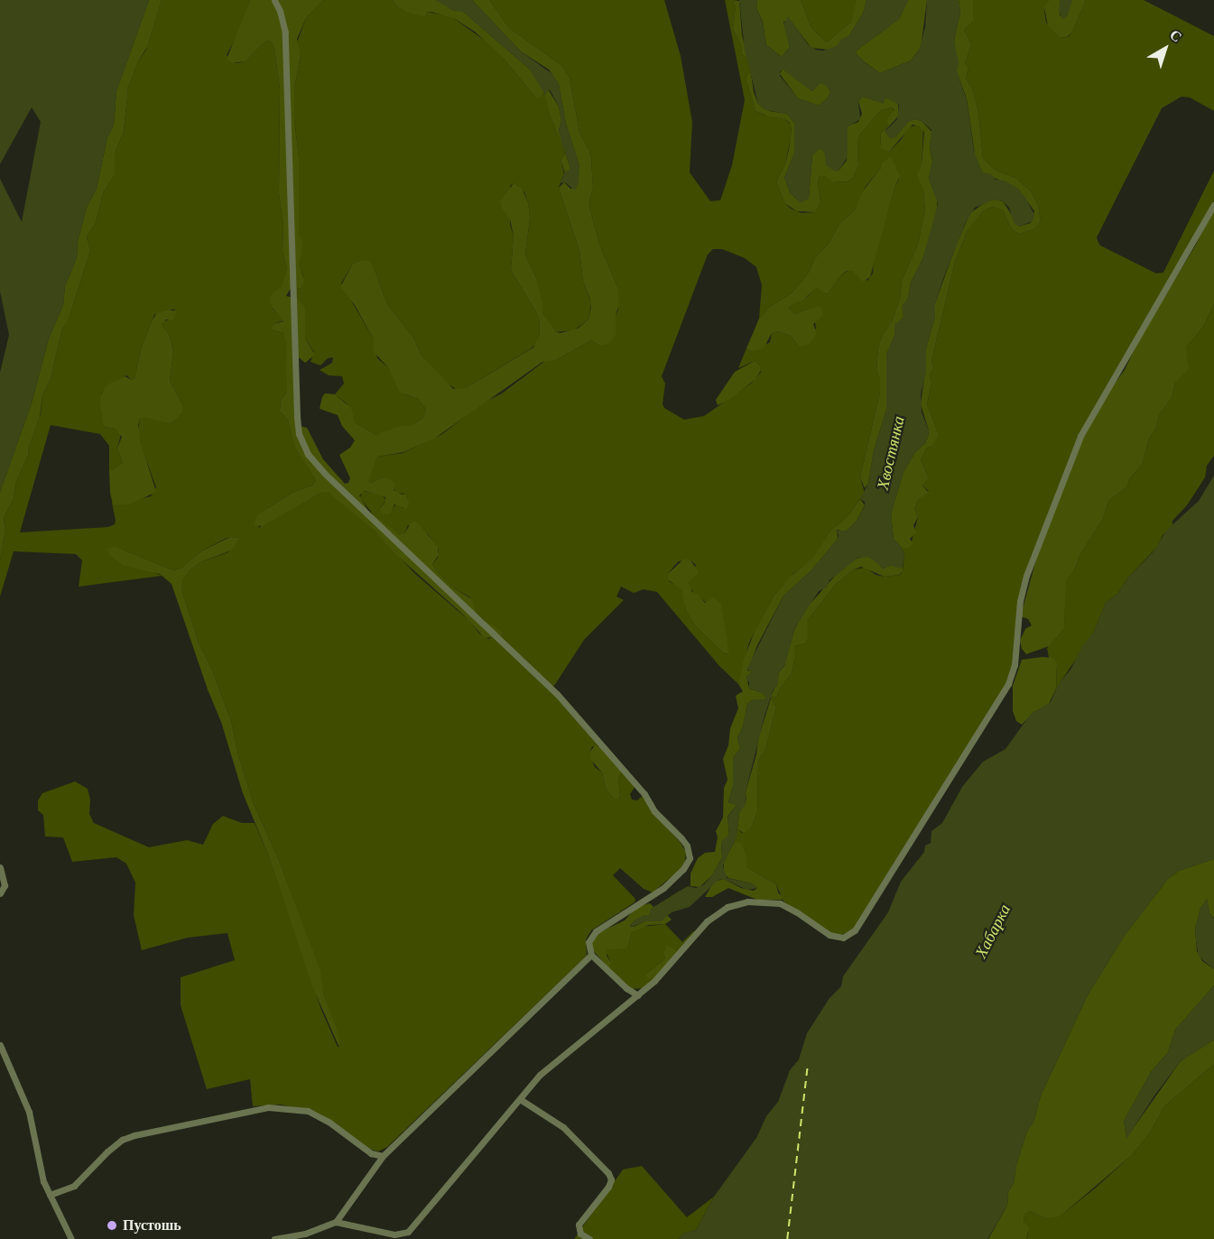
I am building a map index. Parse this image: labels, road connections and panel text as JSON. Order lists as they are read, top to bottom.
{
  "water": ["Хвостянка", "Хабарка"],
  "places": ["Пустошь"],
  "north": "top right"
}
